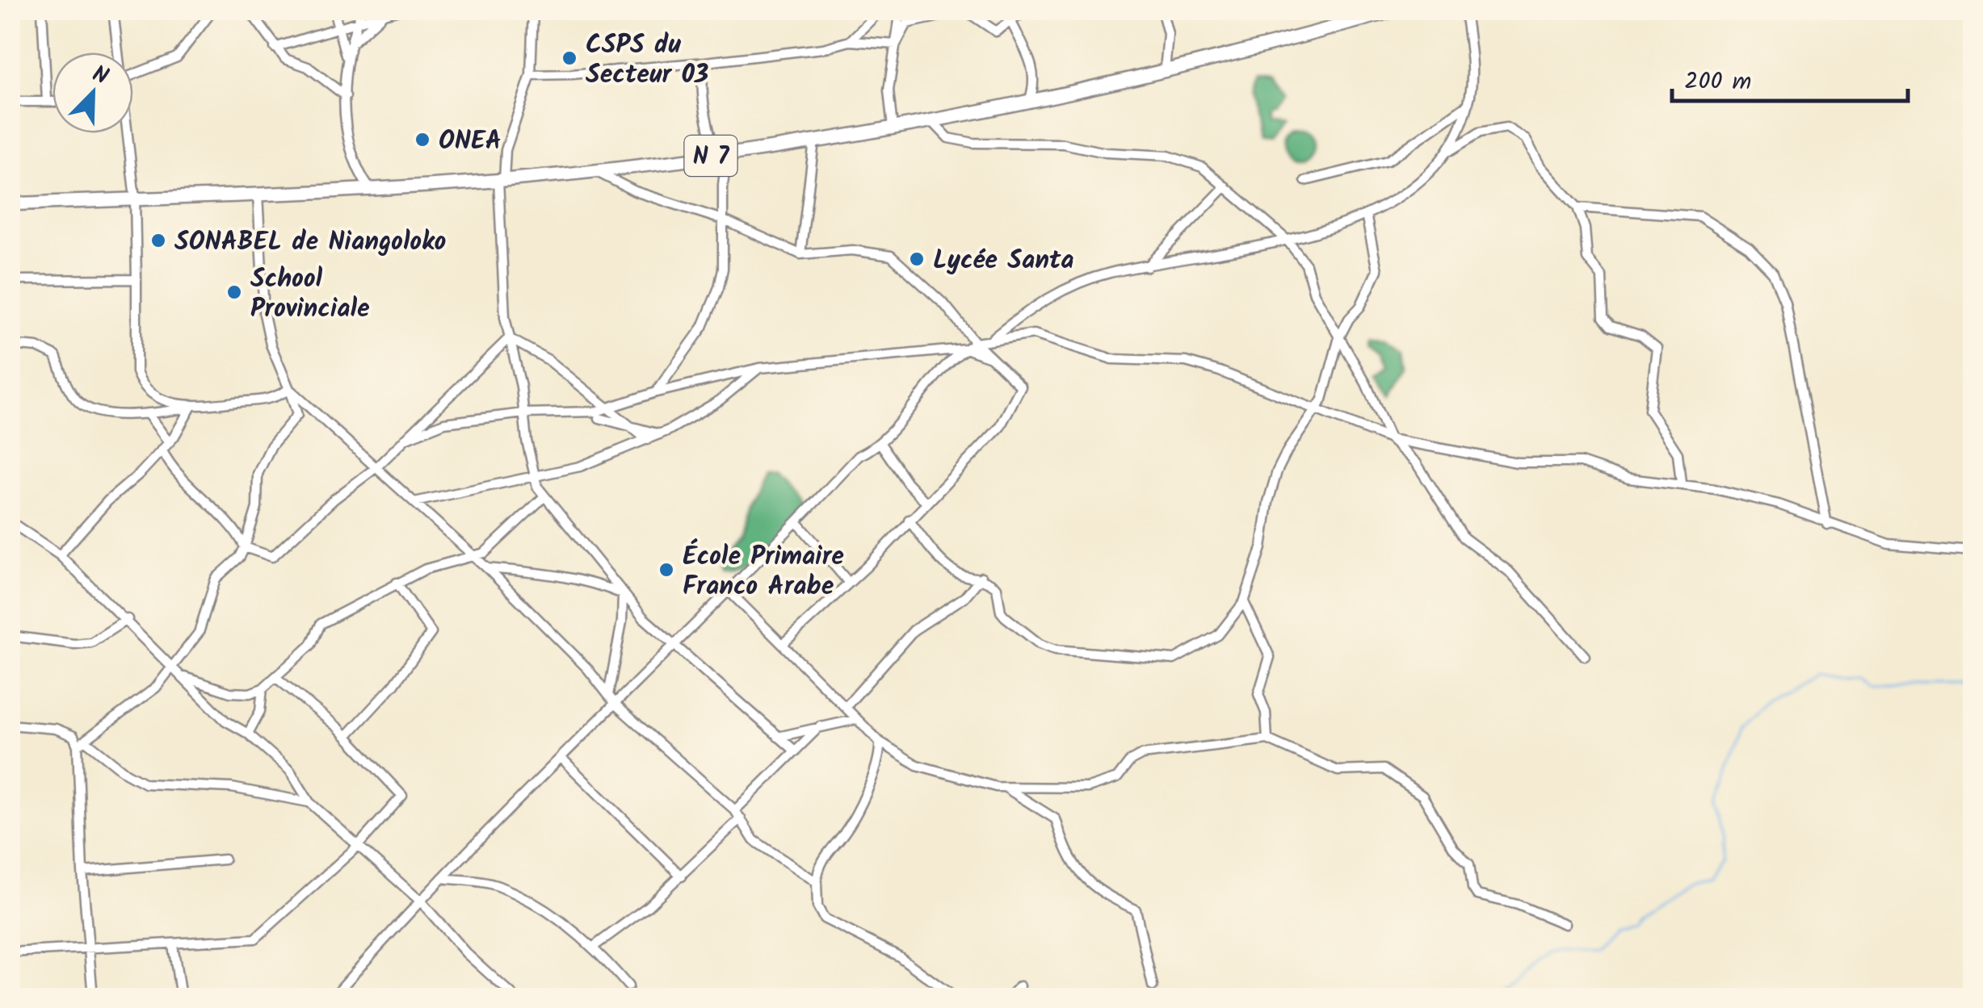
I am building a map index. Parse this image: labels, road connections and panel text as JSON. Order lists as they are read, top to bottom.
{
  "streets": {
    "highway": ["N 7"]
  },
  "places": [
    "CSPS du Secteur 03",
    "ONEA",
    "SONABEL de Niangoloko",
    "Lycée Santa",
    "School Provinciale",
    "École Primaire Franco Arabe"
  ],
  "scale_bar": "200 m",
  "north": "top right"
}
